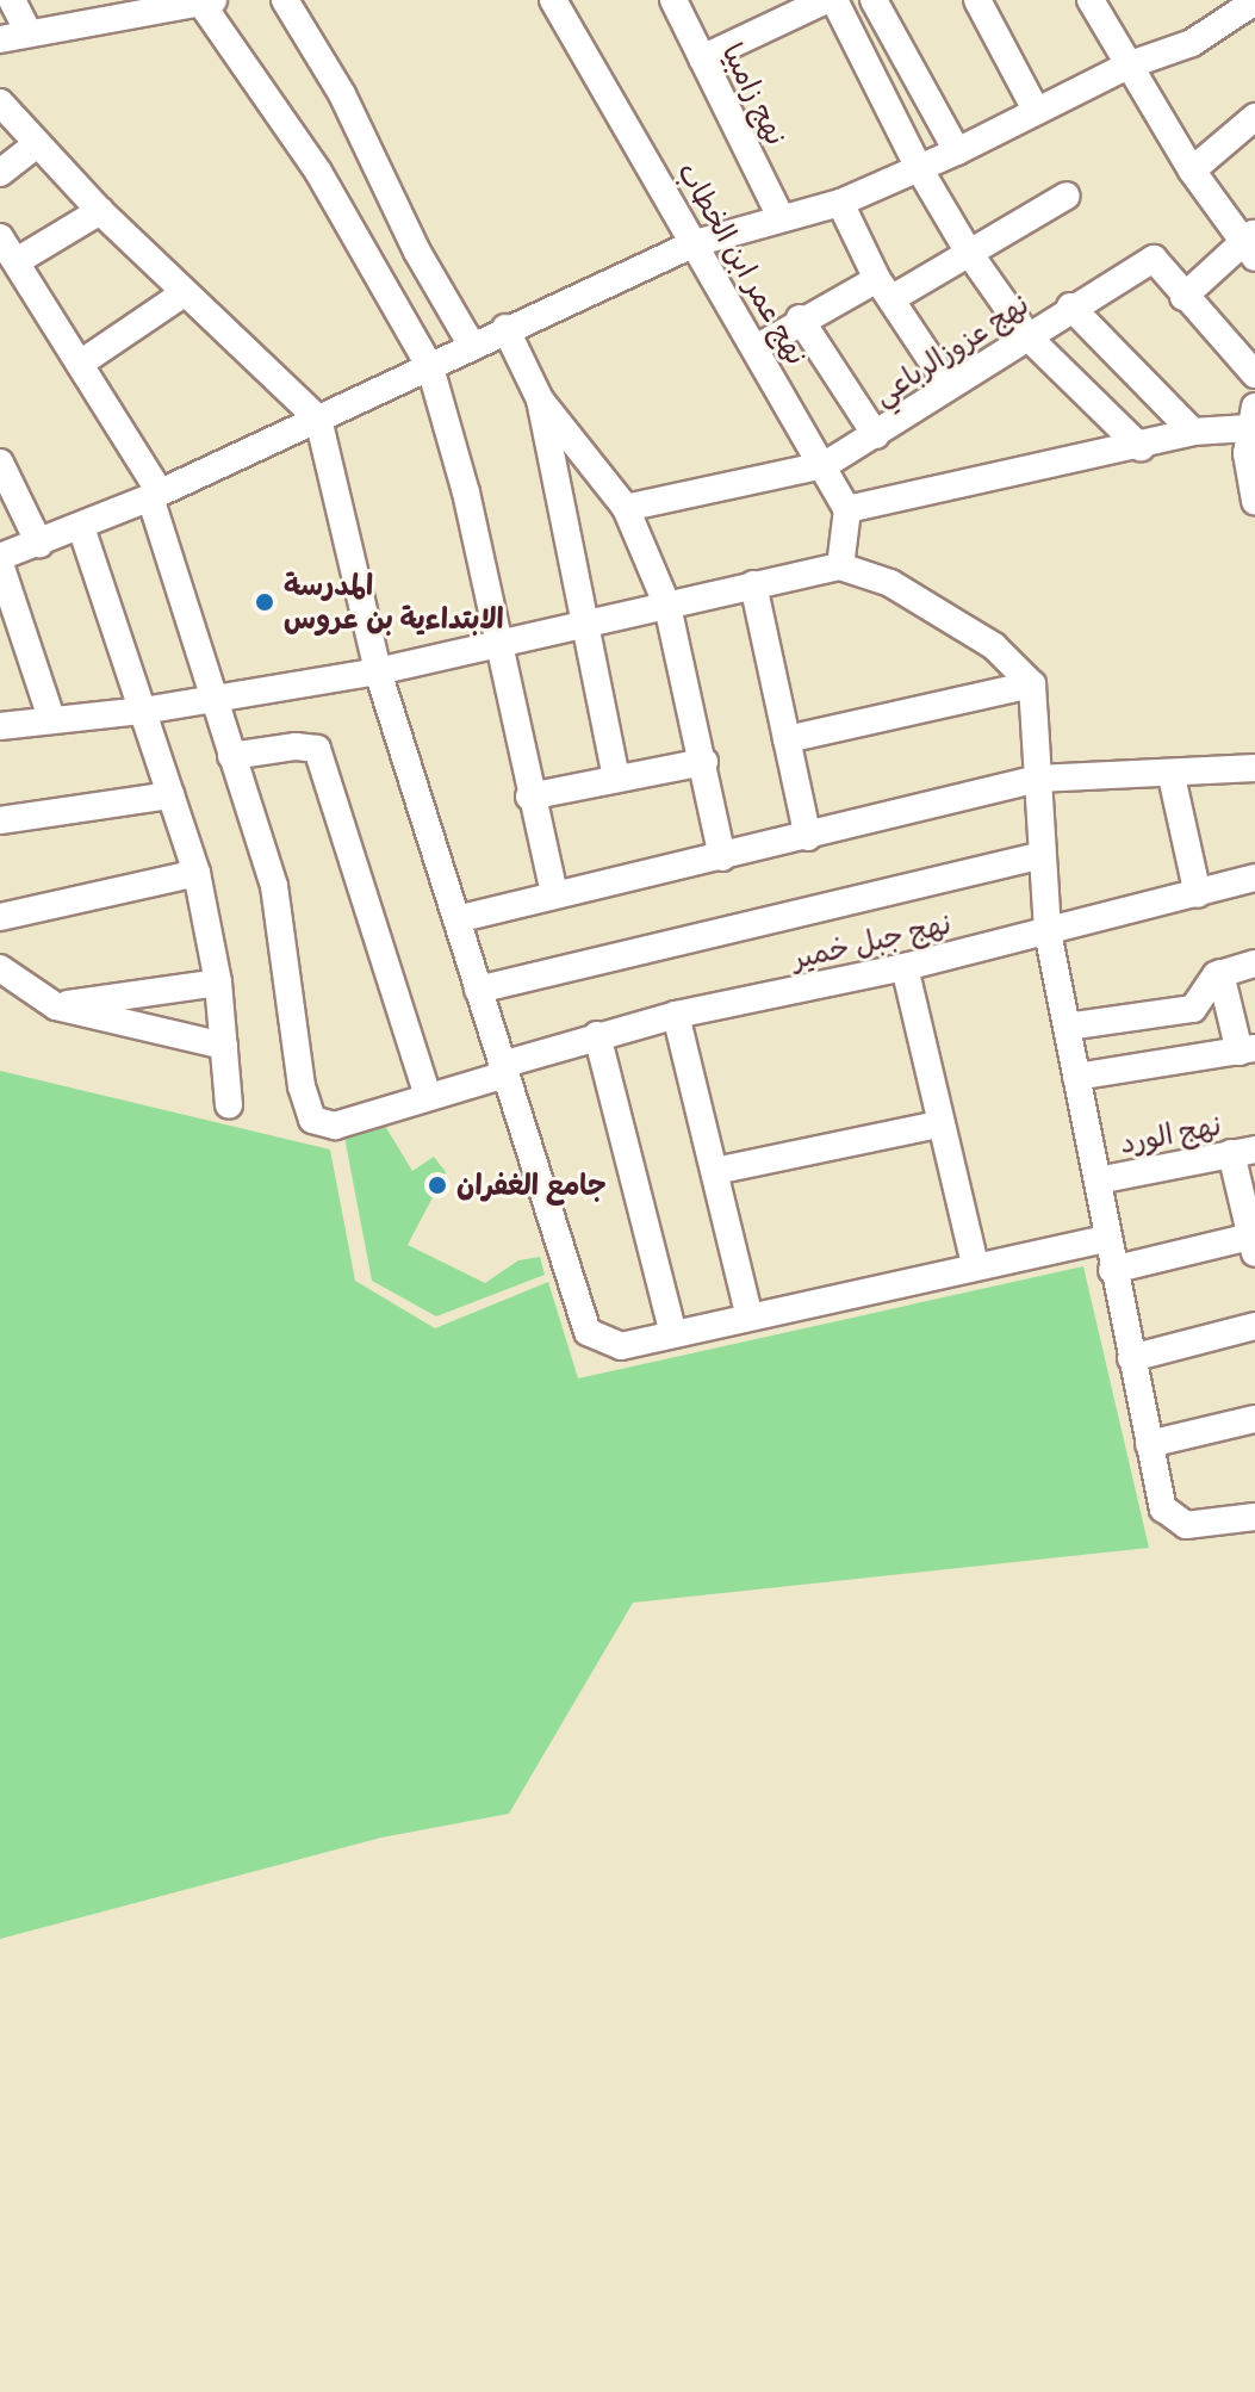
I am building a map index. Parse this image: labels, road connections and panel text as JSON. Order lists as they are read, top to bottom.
{
  "streets": {
    "street": [
      "نهج زامبيا",
      "نهج عمر ابن الخطاب",
      "نهج عزوزالرباعي",
      "نهج جبل خمير",
      "نهج الورد"
    ]
  },
  "crossings": [
    ["نهج عمر ابن الخطاب", "نهج عزوزالرباعي"]
  ],
  "places": ["المدرسة الابتداءية بن عروس", "جامع الغفران"]
}
